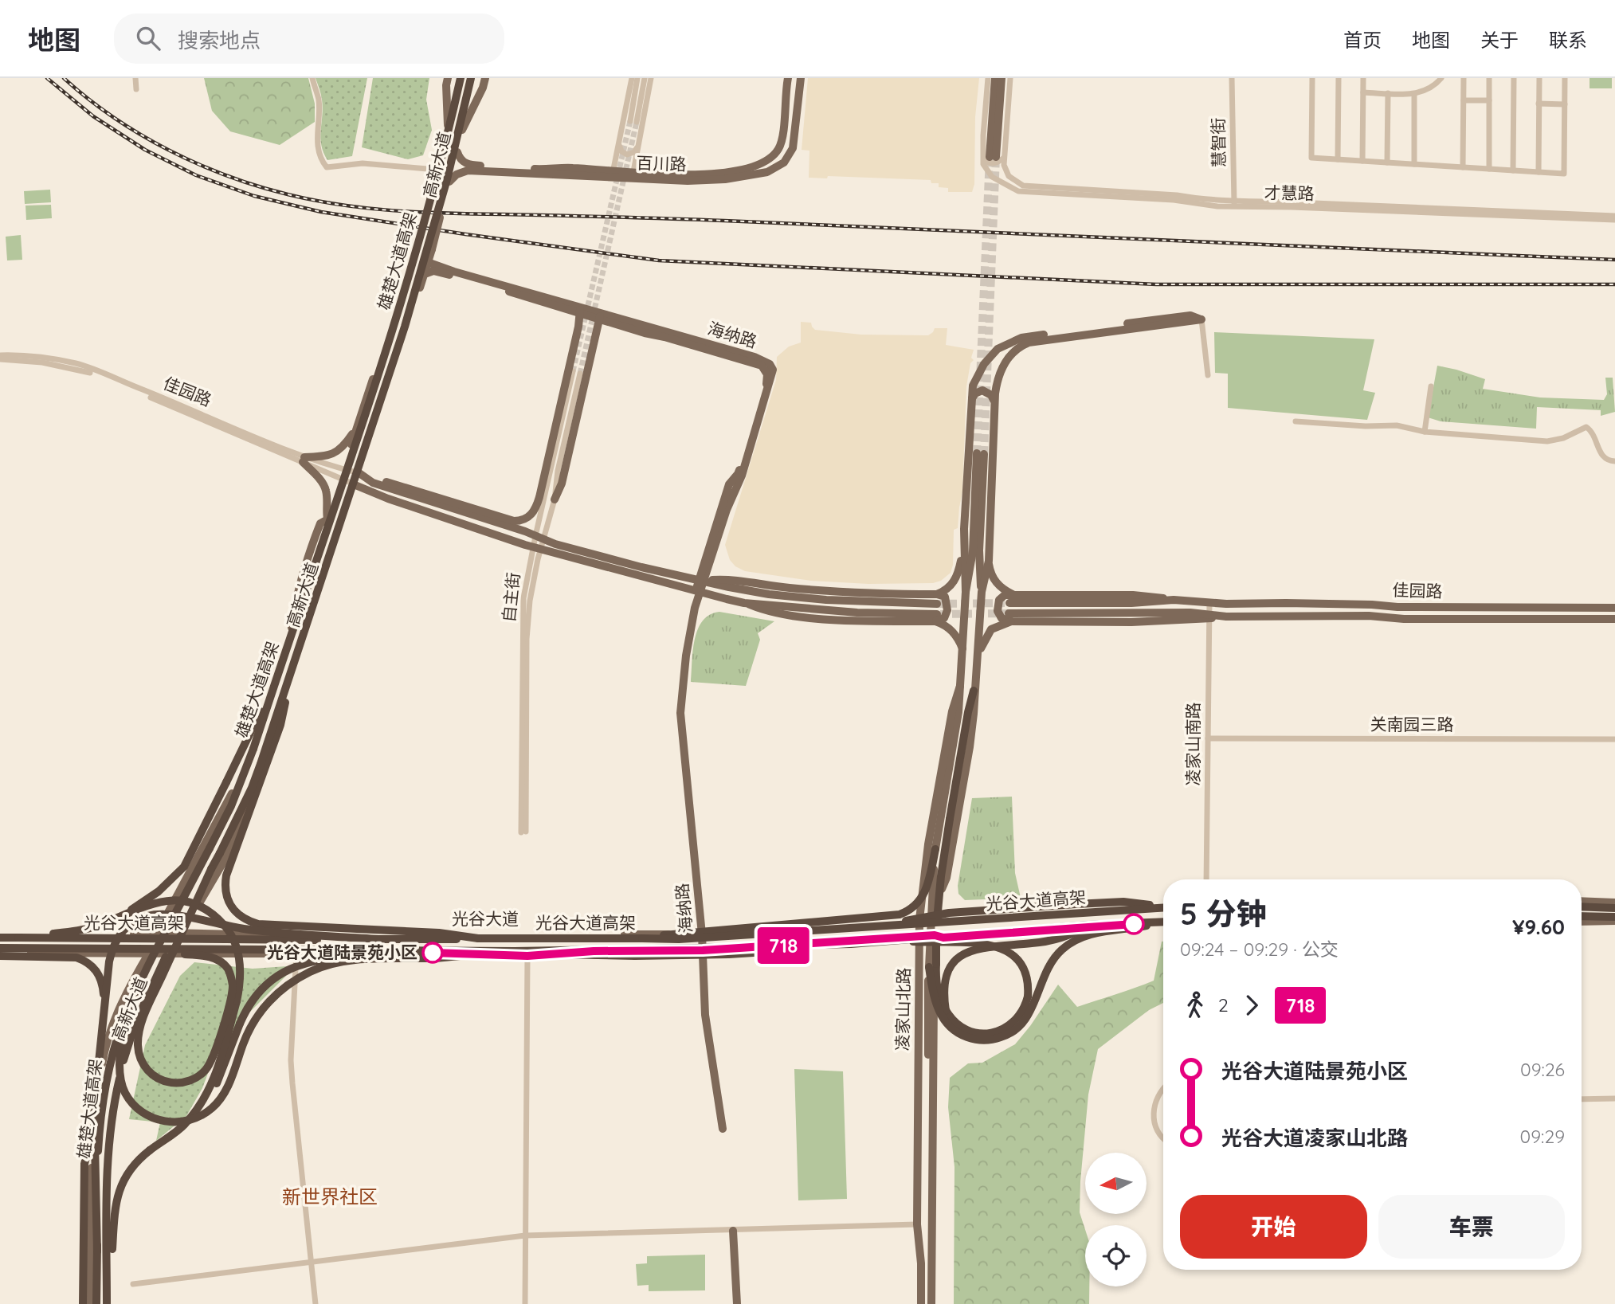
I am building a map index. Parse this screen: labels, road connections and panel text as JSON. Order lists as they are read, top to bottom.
{
  "streets": {
    "highway": ["雄楚大道高架", "光谷大道高架"],
    "main road": [
      "百川路",
      "高新大道",
      "海纳路",
      "佳园路",
      "光谷大道",
      "凌家山北路"
    ],
    "street": [
      "慧智街",
      "才慧路",
      "自主街",
      "关南园三路",
      "凌家山南路"
    ]
  },
  "crossings": [
    ["慧智街", "才慧路"],
    ["百川路", "高新大道"],
    ["高新大道", "雄楚大道高架"],
    ["高新大道", "海纳路"],
    ["高新大道", "佳园路"],
    ["高新大道", "光谷大道"],
    ["海纳路", "光谷大道"],
    ["佳园路", "凌家山南路"],
    ["关南园三路", "凌家山南路"],
    ["光谷大道高架", "光谷大道"],
    ["光谷大道", "凌家山北路"]
  ],
  "districts": ["新世界社区"],
  "places": ["光谷大道陆景苑小区"],
  "lines": ["bus line 718"],
  "north": "left",
  "page": {
    "header": "地图",
    "search": "搜索地点",
    "nav": [
      "首页",
      "地图",
      "关于",
      "联系"
    ],
    "on_map": "718",
    "heading": ["5 分钟", "09:24 – 09:29 · 公交", "¥9.60"],
    "legs": ["2", "718"],
    "list": [
      {
        "name": "光谷大道陆景苑小区",
        "value": "09:26"
      },
      {
        "name": "光谷大道凌家山北路",
        "value": "09:29"
      }
    ],
    "buttons": ["开始", "车票"]
  }
}
